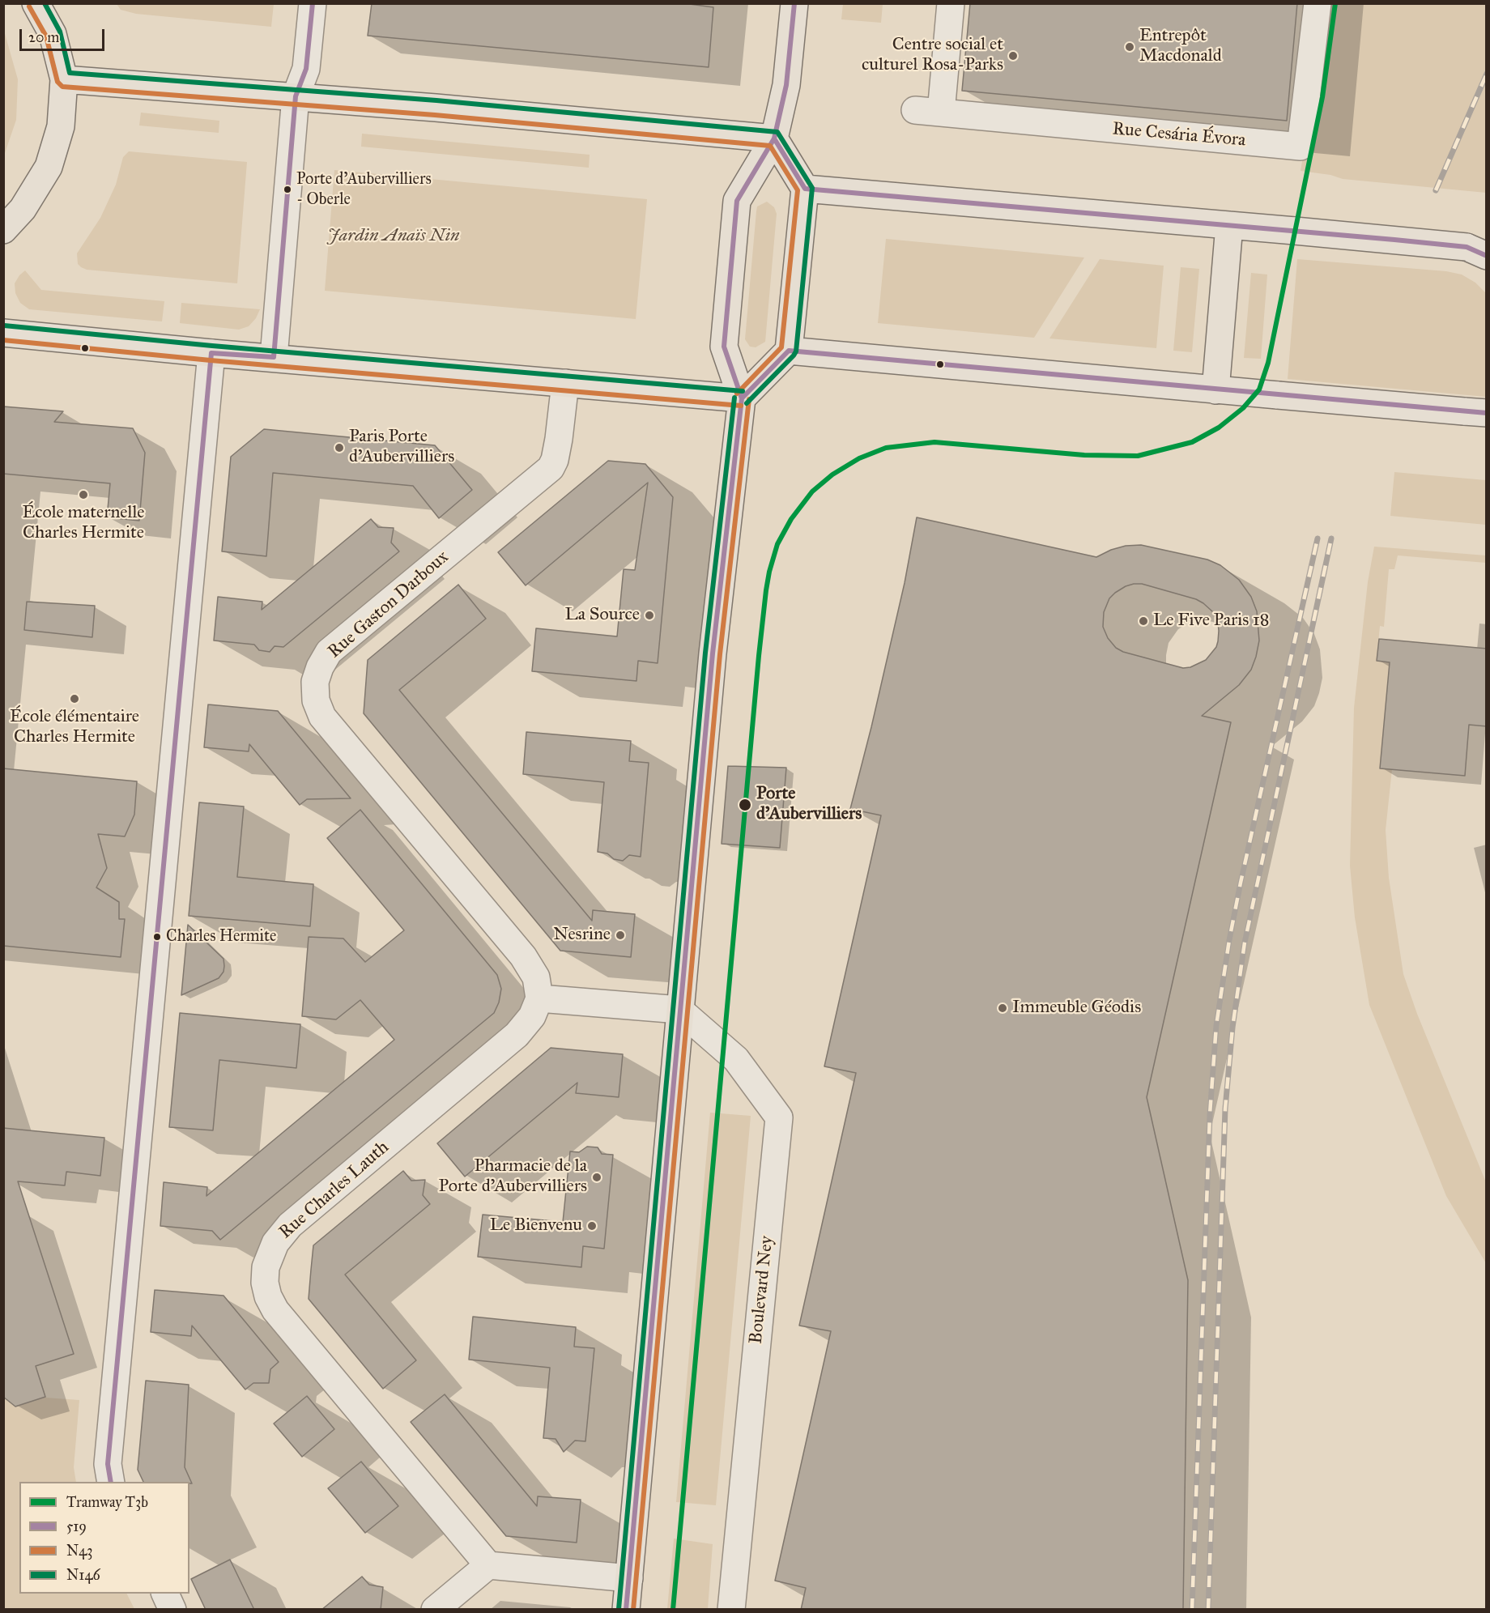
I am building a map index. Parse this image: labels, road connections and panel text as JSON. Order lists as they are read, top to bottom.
{
  "streets": {
    "street": [
      "Rue Cesária Évora",
      "Rue Gaston Darboux",
      "Rue Charles Lauth",
      "Boulevard Ney"
    ]
  },
  "crossings": [
    ["Rue Gaston Darboux", "Rue Charles Lauth"]
  ],
  "parks": ["Jardin Anaïs Nin"],
  "places": [
    "Entrepôt Macdonald",
    "Centre social et culturel Rosa-Parks",
    "Porte d'Aubervilliers - Oberle",
    "Paris Porte d'Aubervilliers",
    "École maternelle Charles Hermite",
    "La Source",
    "Le Five Paris 18",
    "École élémentaire Charles Hermite",
    "Porte d'Aubervilliers",
    "Nesrine",
    "Charles Hermite",
    "Immeuble Géodis",
    "Pharmacie de la Porte d'Aubervilliers",
    "Le Bienvenu"
  ],
  "lines": [
    "tram line T3b",
    "transit line 519",
    "transit line N146",
    "transit line N43"
  ],
  "legend": [
    "Tramway T3b",
    "519",
    "N43",
    "N146"
  ],
  "scale_bar": "20 m"
}
